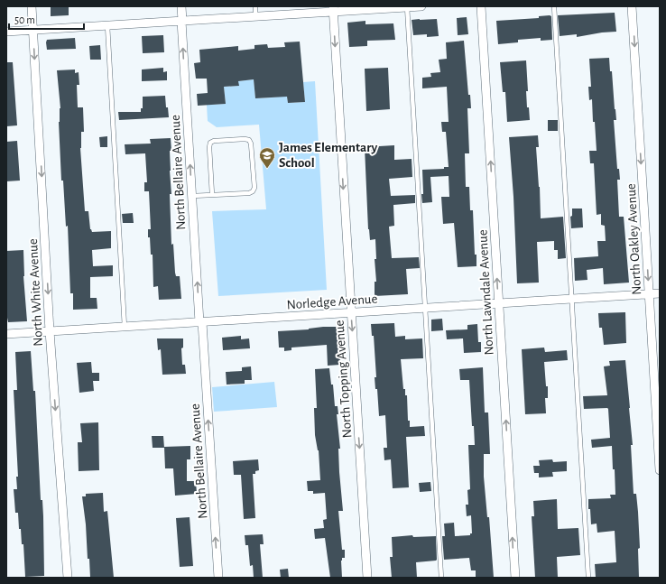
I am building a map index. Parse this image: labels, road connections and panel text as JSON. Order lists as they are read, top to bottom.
{
  "streets": {
    "street": [
      "North Bellaire Avenue",
      "North Oakley Avenue",
      "North White Avenue",
      "North Lawndale Avenue",
      "Norledge Avenue",
      "North Topping Avenue"
    ]
  },
  "crossings": [
    ["North Bellaire Avenue", "Norledge Avenue"],
    ["North Oakley Avenue", "Norledge Avenue"],
    ["North White Avenue", "Norledge Avenue"],
    ["North Lawndale Avenue", "Norledge Avenue"],
    ["Norledge Avenue", "North Topping Avenue"]
  ],
  "one_way": [
    "North Bellaire Avenue",
    "North Oakley Avenue",
    "North White Avenue",
    "North Lawndale Avenue",
    "North Topping Avenue"
  ],
  "places": {
    "school or university": ["James Elementary School"]
  },
  "scale_bar": "50 m"
}
